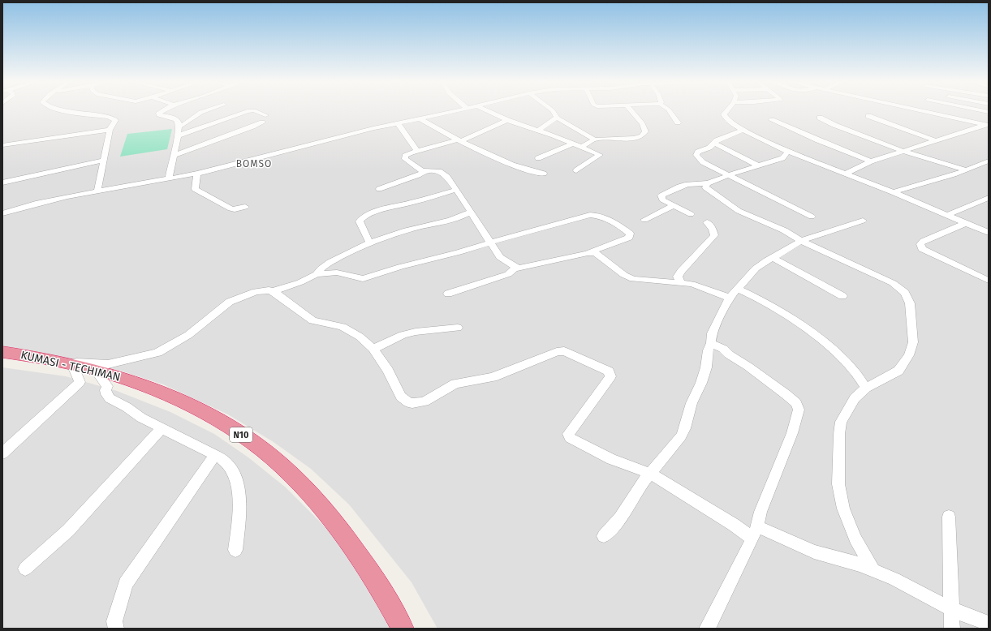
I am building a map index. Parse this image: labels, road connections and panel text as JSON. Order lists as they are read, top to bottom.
{
  "streets": {
    "highway": ["KUMASI - TECHIMAN", "N10"]
  },
  "districts": ["BOMSO"]
}
